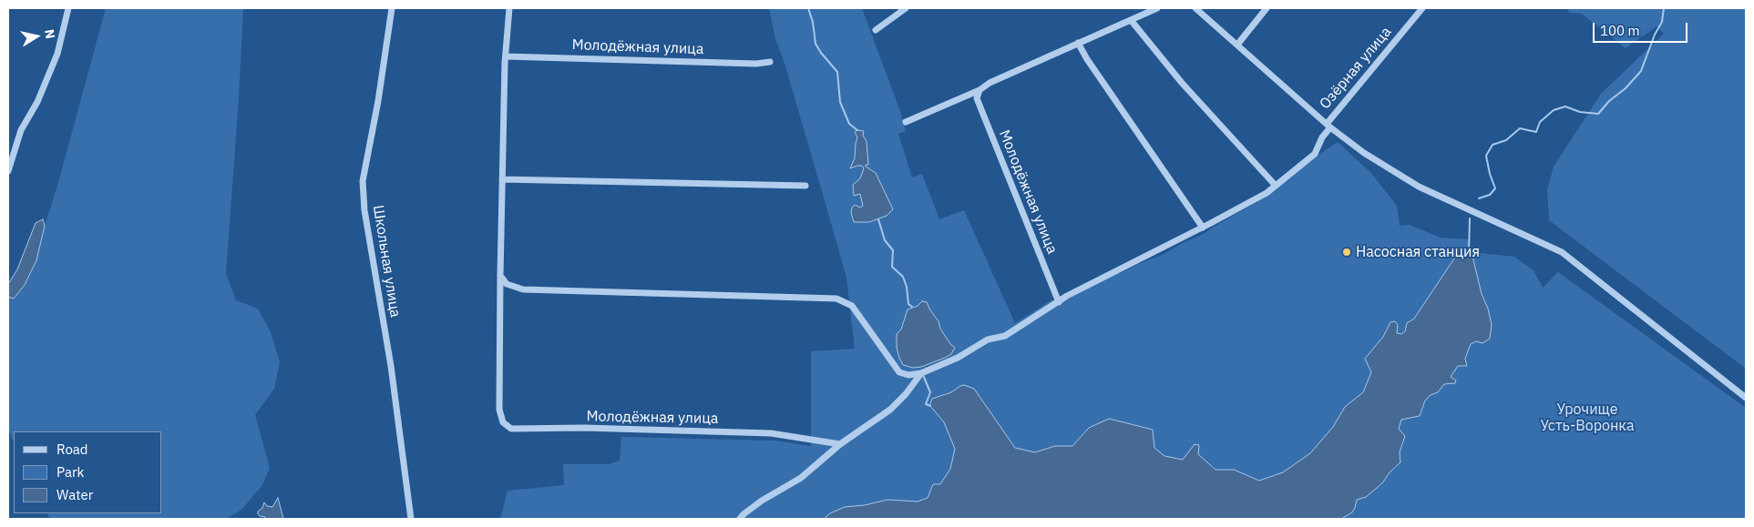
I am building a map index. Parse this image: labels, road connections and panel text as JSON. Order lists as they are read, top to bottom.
{
  "streets": {
    "street": ["Молодёжная улица", "Озёрная улица", "Школьная улица"]
  },
  "parks": ["Урочище Усть-Воронка"],
  "places": ["Насосная станция"],
  "legend": ["Road", "Park", "Water"],
  "scale_bar": "100 m",
  "north": "right"
}
